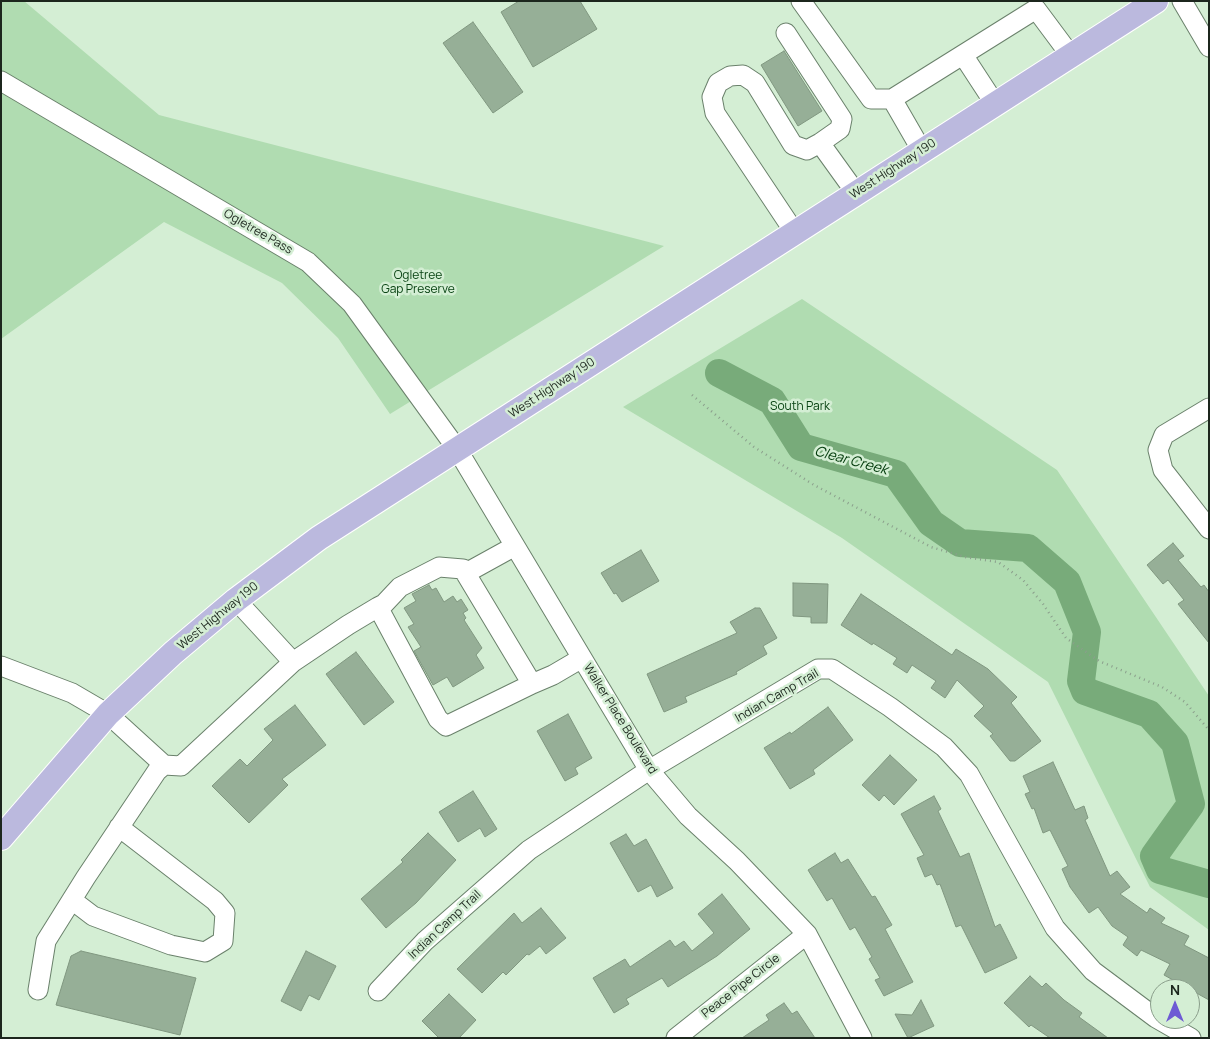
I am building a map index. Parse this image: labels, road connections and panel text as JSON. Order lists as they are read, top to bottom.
{
  "streets": {
    "main road": ["West Highway 190"],
    "street": [
      "Ogletree Pass",
      "Indian Camp Trail",
      "Walker Place Boulevard",
      "Peace Pipe Circle"
    ]
  },
  "crossings": [
    ["West Highway 190", "Ogletree Pass"],
    ["West Highway 190", "Walker Place Boulevard"],
    ["Ogletree Pass", "Walker Place Boulevard"],
    ["Indian Camp Trail", "Walker Place Boulevard"],
    ["Walker Place Boulevard", "Peace Pipe Circle"]
  ],
  "water": ["Clear Creek"],
  "parks": ["Ogletree Gap Preserve", "South Park"],
  "north": "top"
}
